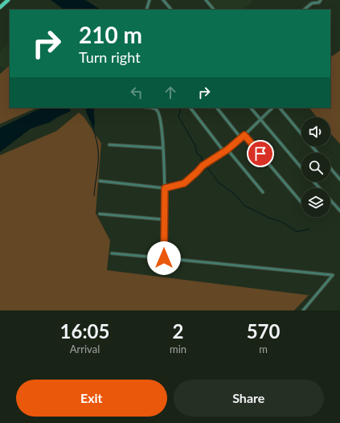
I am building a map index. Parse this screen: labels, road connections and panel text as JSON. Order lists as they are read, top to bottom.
{
  "page": {
    "turn": ["210 m", "Turn right"],
    "eta": [
      "16:05",
      "Arrival",
      "2",
      "min",
      "570",
      "m"
    ],
    "buttons": ["Exit", "Share"]
  }
}
